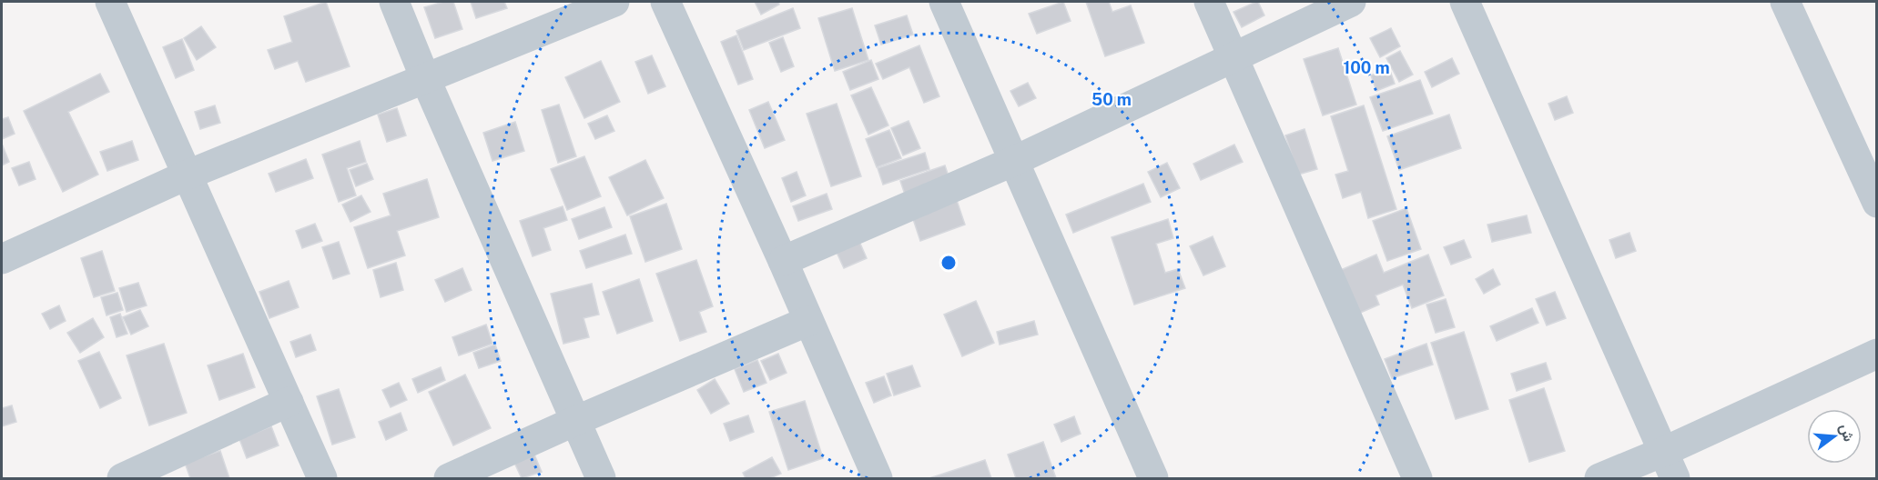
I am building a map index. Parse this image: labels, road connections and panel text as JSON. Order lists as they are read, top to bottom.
{
  "north": "right",
  "rings": ["100 m", "50 m"]
}
